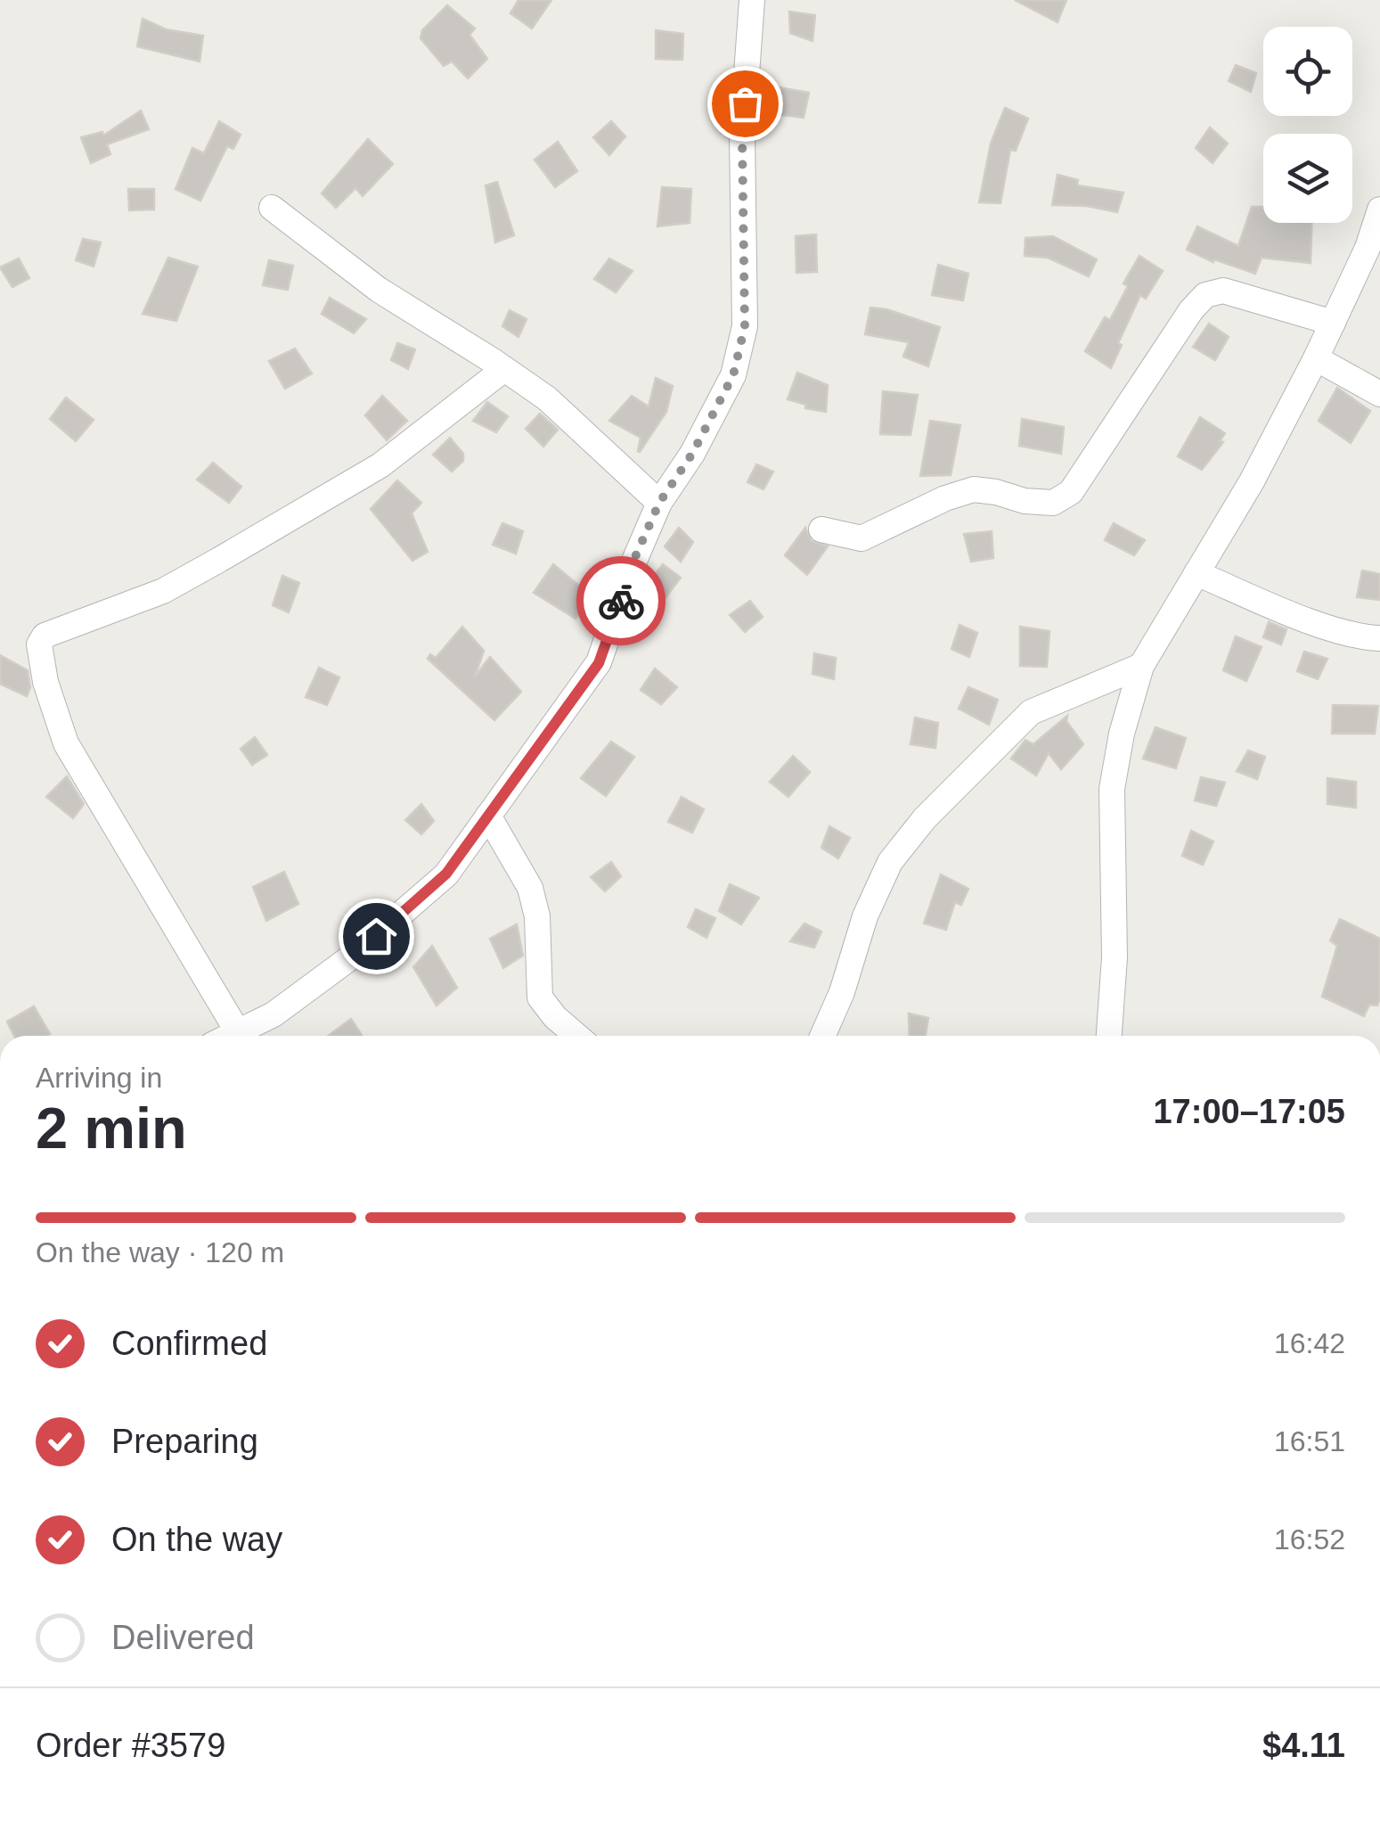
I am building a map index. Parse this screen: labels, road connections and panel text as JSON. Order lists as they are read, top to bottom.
{
  "page": {
    "heading": ["2 min", "Arriving in", "17:00–17:05"],
    "panel": ["Order #3579", "$4.11"],
    "bar": "On the way · 120 m",
    "list": [
      ["Confirmed", "16:42"],
      ["Preparing", "16:51"],
      ["On the way", "16:52"],
      "Delivered"
    ]
  }
}
